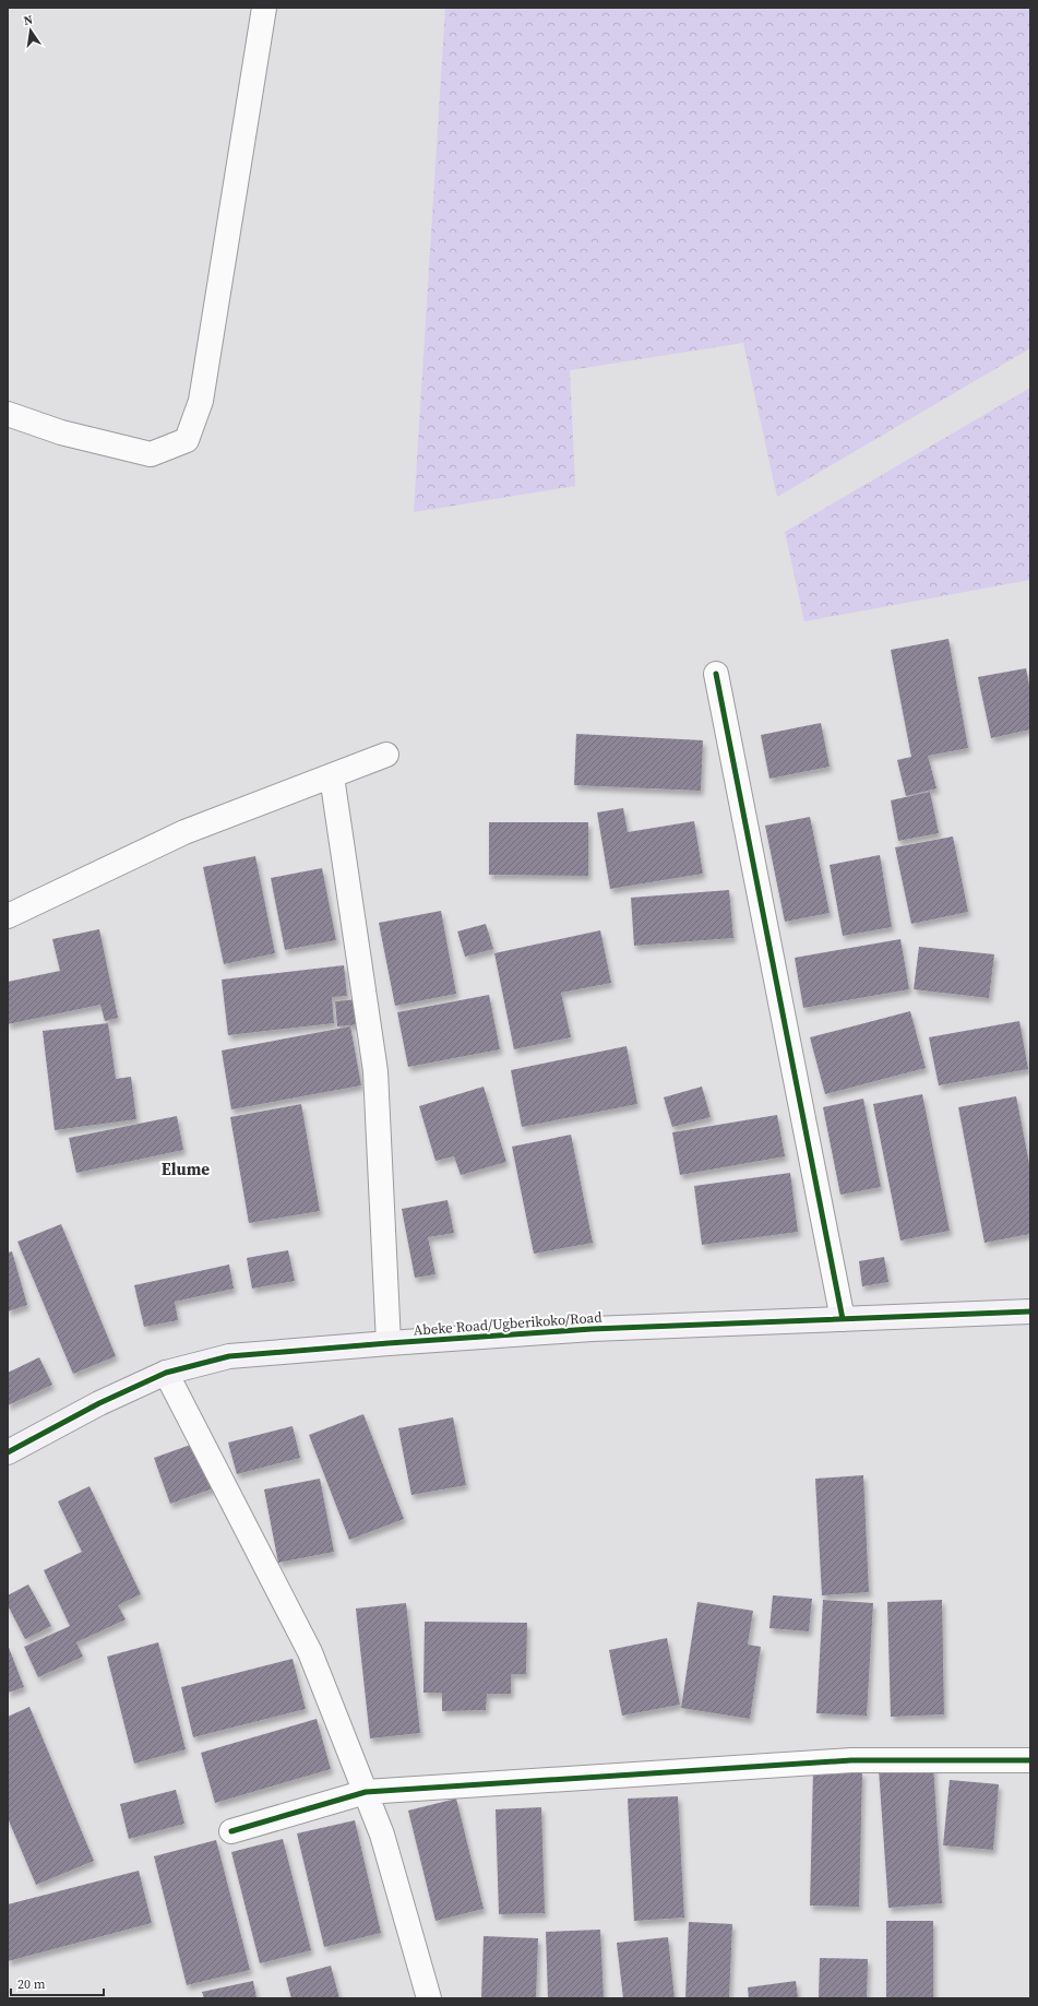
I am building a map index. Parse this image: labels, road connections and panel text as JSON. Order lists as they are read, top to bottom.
{
  "streets": {
    "street": ["Abeke Road/Ugberikoko/Road"]
  },
  "districts": ["Elume"],
  "scale_bar": "20 m",
  "north": "top"
}
